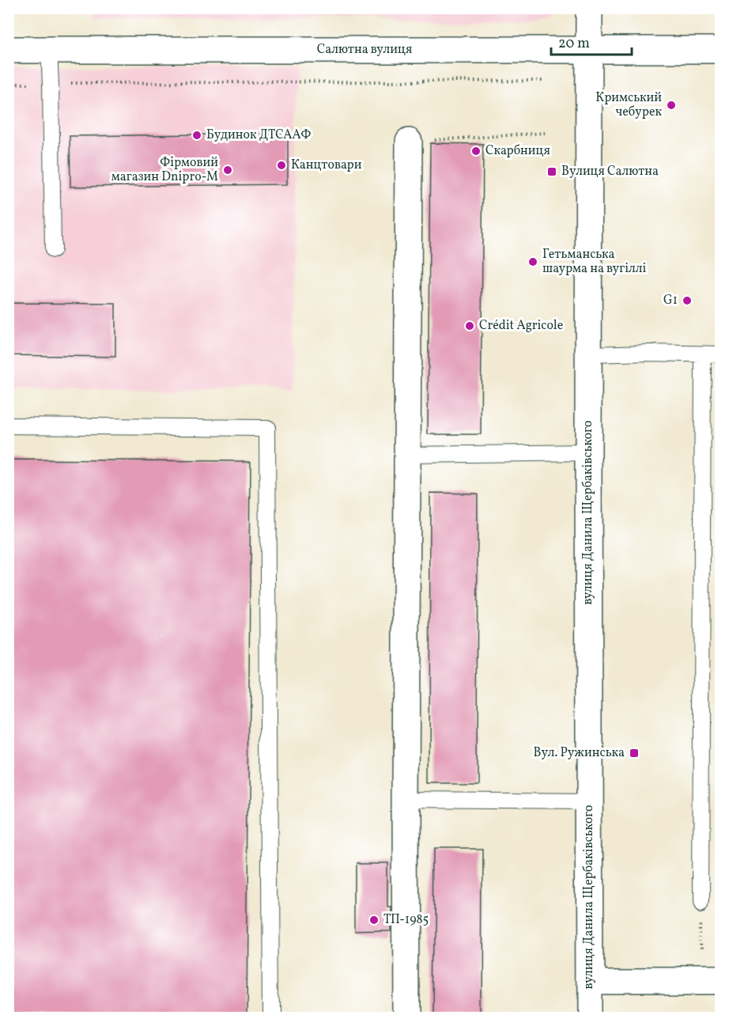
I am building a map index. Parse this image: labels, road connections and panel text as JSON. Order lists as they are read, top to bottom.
{
  "streets": {
    "street": ["Салютна вулиця", "вулиця Данила Щербаківського"]
  },
  "crossings": [
    ["Салютна вулиця", "вулиця Данила Щербаківського"]
  ],
  "places": {
    "other": [
      "Кримський чебурек",
      "Будинок ДТСААФ",
      "Скарбниця",
      "Канцтовари",
      "Фірмовий магазин Dnipro-M",
      "Гетьманська шаурма на вугіллі",
      "G1",
      "Crédit Agricole",
      "ТП-1985"
    ],
    "transit": ["Вулиця Салютна", "Вул. Ружинська"]
  },
  "scale_bar": "20 m"
}
